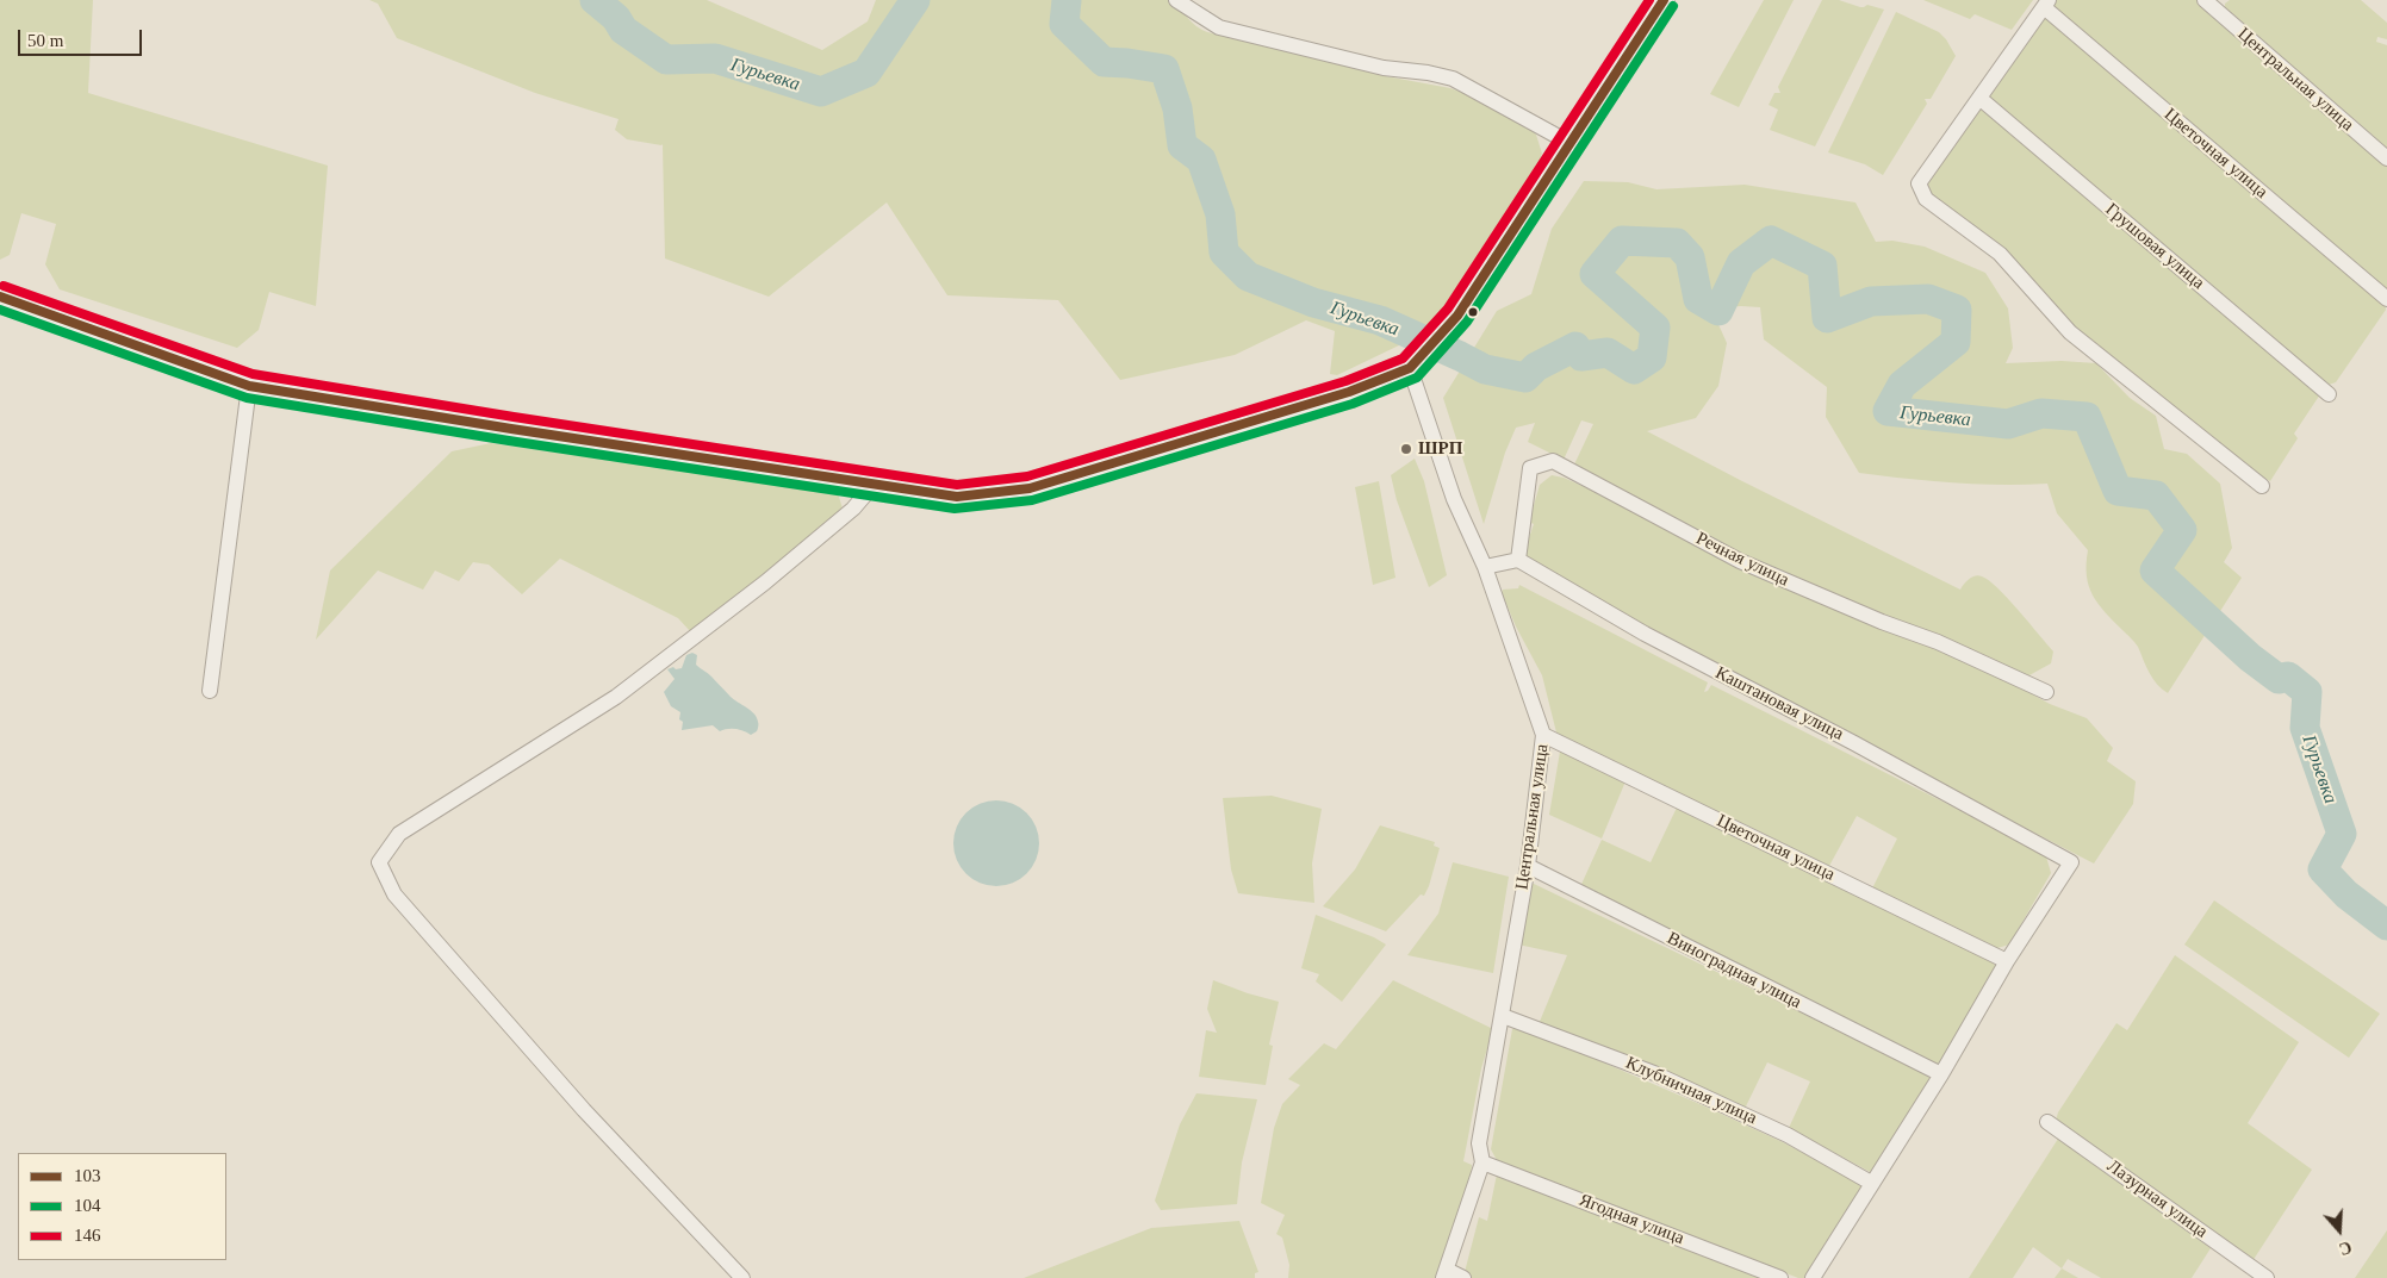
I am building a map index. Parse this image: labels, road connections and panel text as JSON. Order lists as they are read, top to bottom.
{
  "streets": {
    "street": [
      "Центральная улица",
      "Цветочная улица",
      "Грушовая улица",
      "Речная улица",
      "Каштановая улица",
      "Виноградная улица",
      "Клубничная улица",
      "Лазурная улица",
      "Ягодная улица"
    ]
  },
  "crossings": [
    ["Центральная улица", "Цветочная улица"],
    ["Центральная улица", "Виноградная улица"],
    ["Центральная улица", "Клубничная улица"],
    ["Центральная улица", "Ягодная улица"],
    ["Цветочная улица", "Каштановая улица"],
    ["Речная улица", "Каштановая улица"]
  ],
  "water": ["Гурьевка"],
  "places": ["ШРП"],
  "lines": ["transit line 103", "transit line 146", "transit line 104"],
  "legend": ["103", "104", "146"],
  "scale_bar": "50 m",
  "north": "bottom"
}
